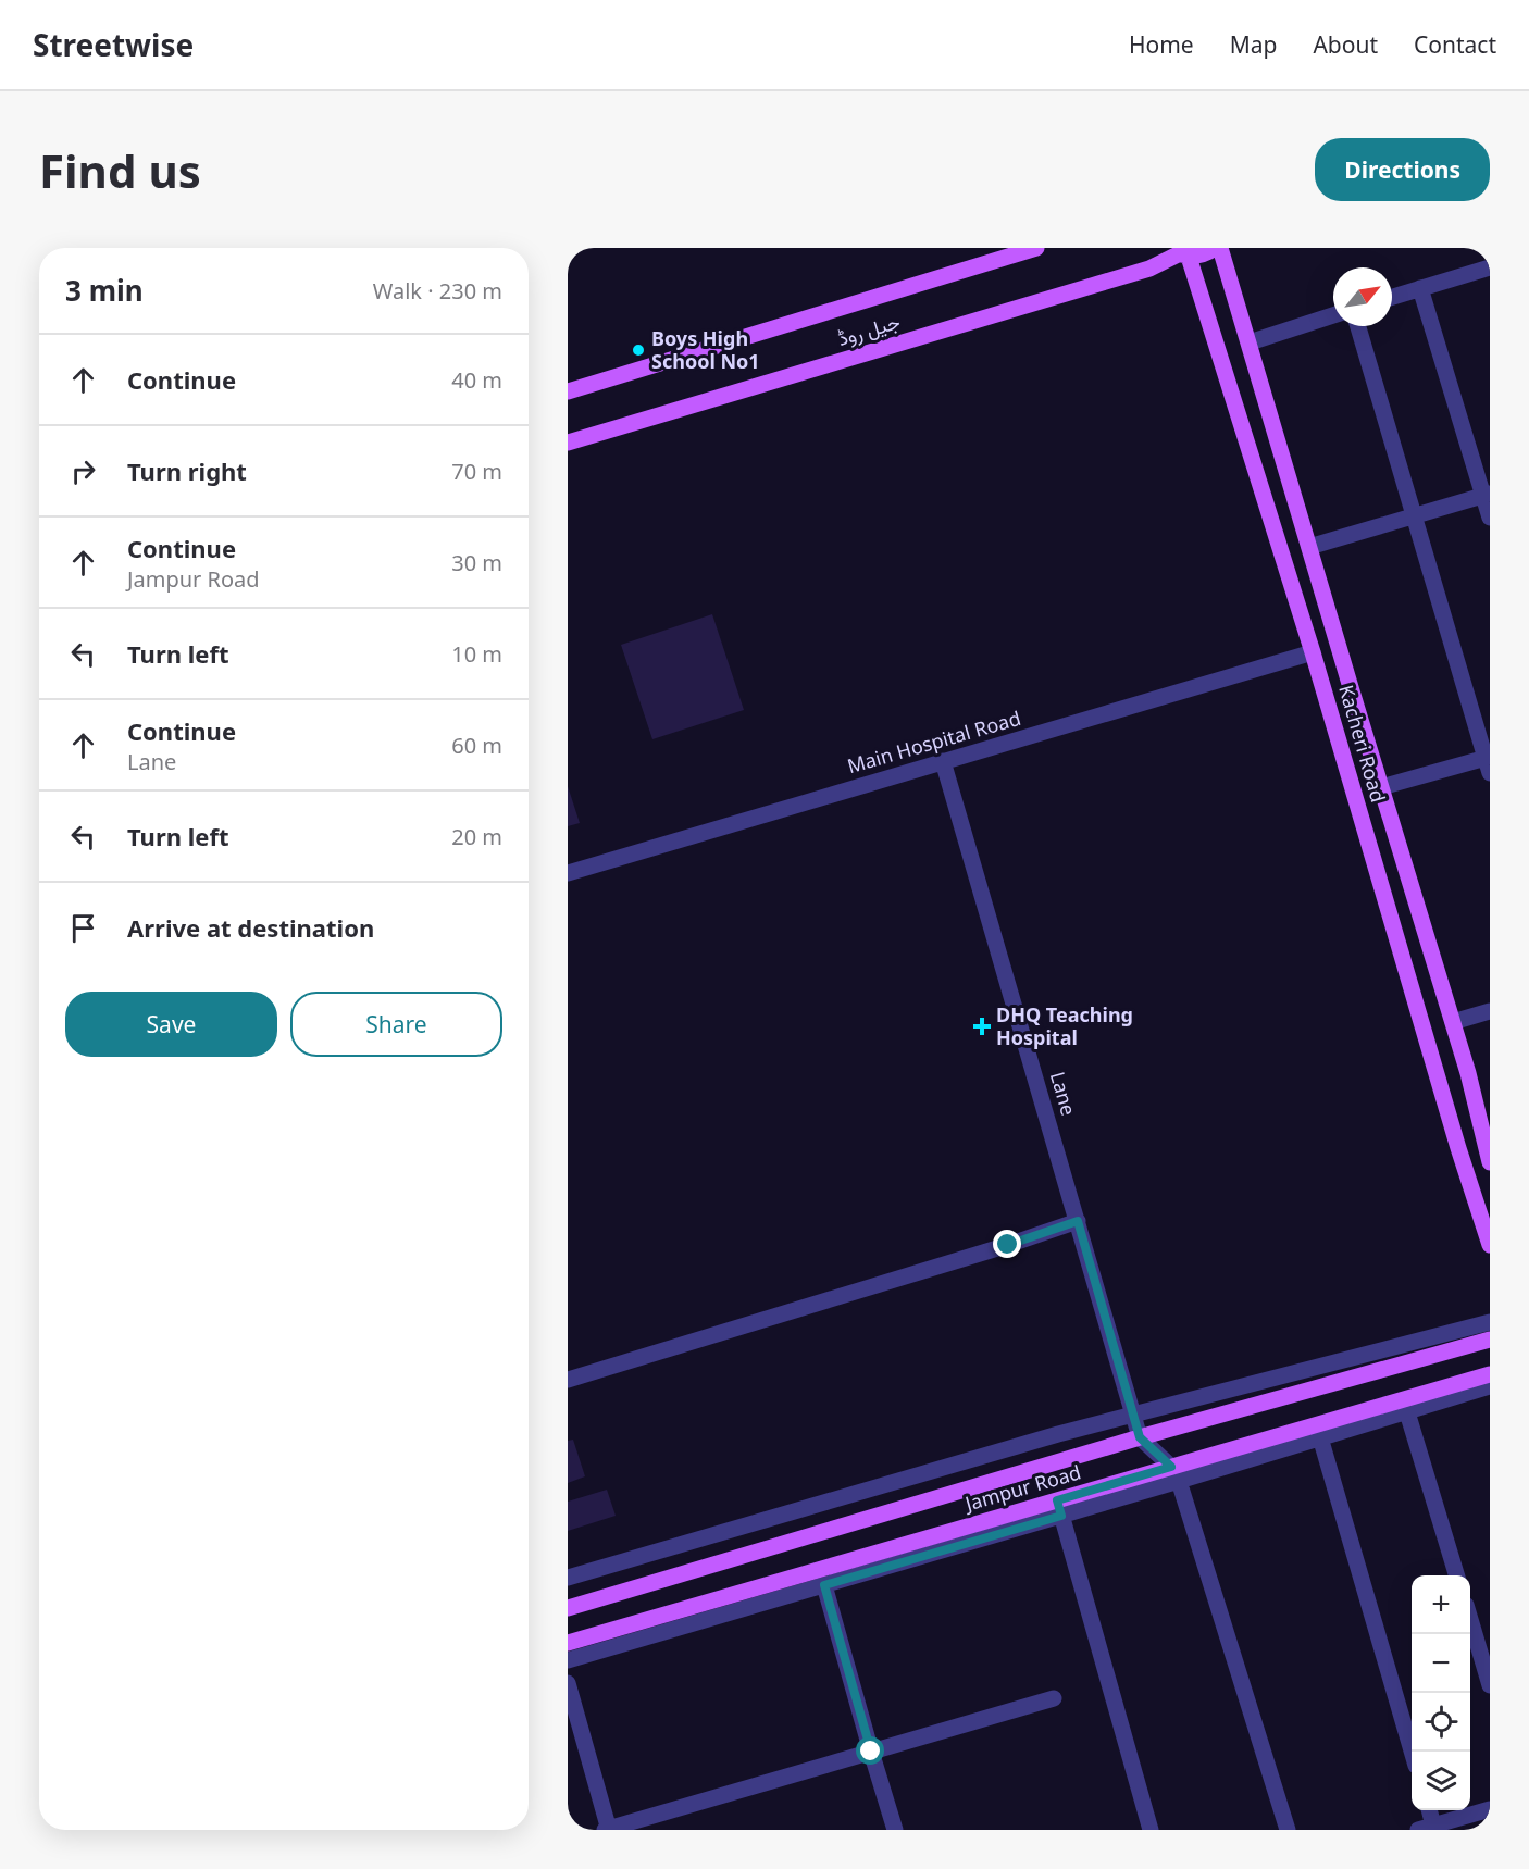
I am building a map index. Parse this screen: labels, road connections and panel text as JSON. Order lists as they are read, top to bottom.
{
  "streets": {
    "main road": ["جیل روڈ", "Kacheri Road", "Jampur Road"],
    "street": ["Main Hospital Road", "Lane"]
  },
  "crossings": [
    ["جیل روڈ", "Kacheri Road"],
    ["Main Hospital Road", "Kacheri Road"],
    ["Main Hospital Road", "Lane"],
    ["Lane", "Jampur Road"]
  ],
  "places": {
    "other": ["Boys High School No1"],
    "health": ["DHQ Teaching Hospital"]
  },
  "north": "top right",
  "page": {
    "header": "Streetwise",
    "nav": [
      "Home",
      "Map",
      "About",
      "Contact"
    ],
    "buttons": [
      "Directions",
      ["Save", "Share"]
    ],
    "title": "Find us",
    "heading": ["3 min", "Walk · 230 m"],
    "list": [
      ["Continue", "40 m"],
      ["Turn right", "70 m"],
      ["Continue", "Jampur Road", "30 m"],
      ["Turn left", "10 m"],
      ["Continue", "Lane", "60 m"],
      ["Turn left", "20 m"],
      "Arrive at destination"
    ],
    "map_buttons": ["+", "−"]
  }
}
